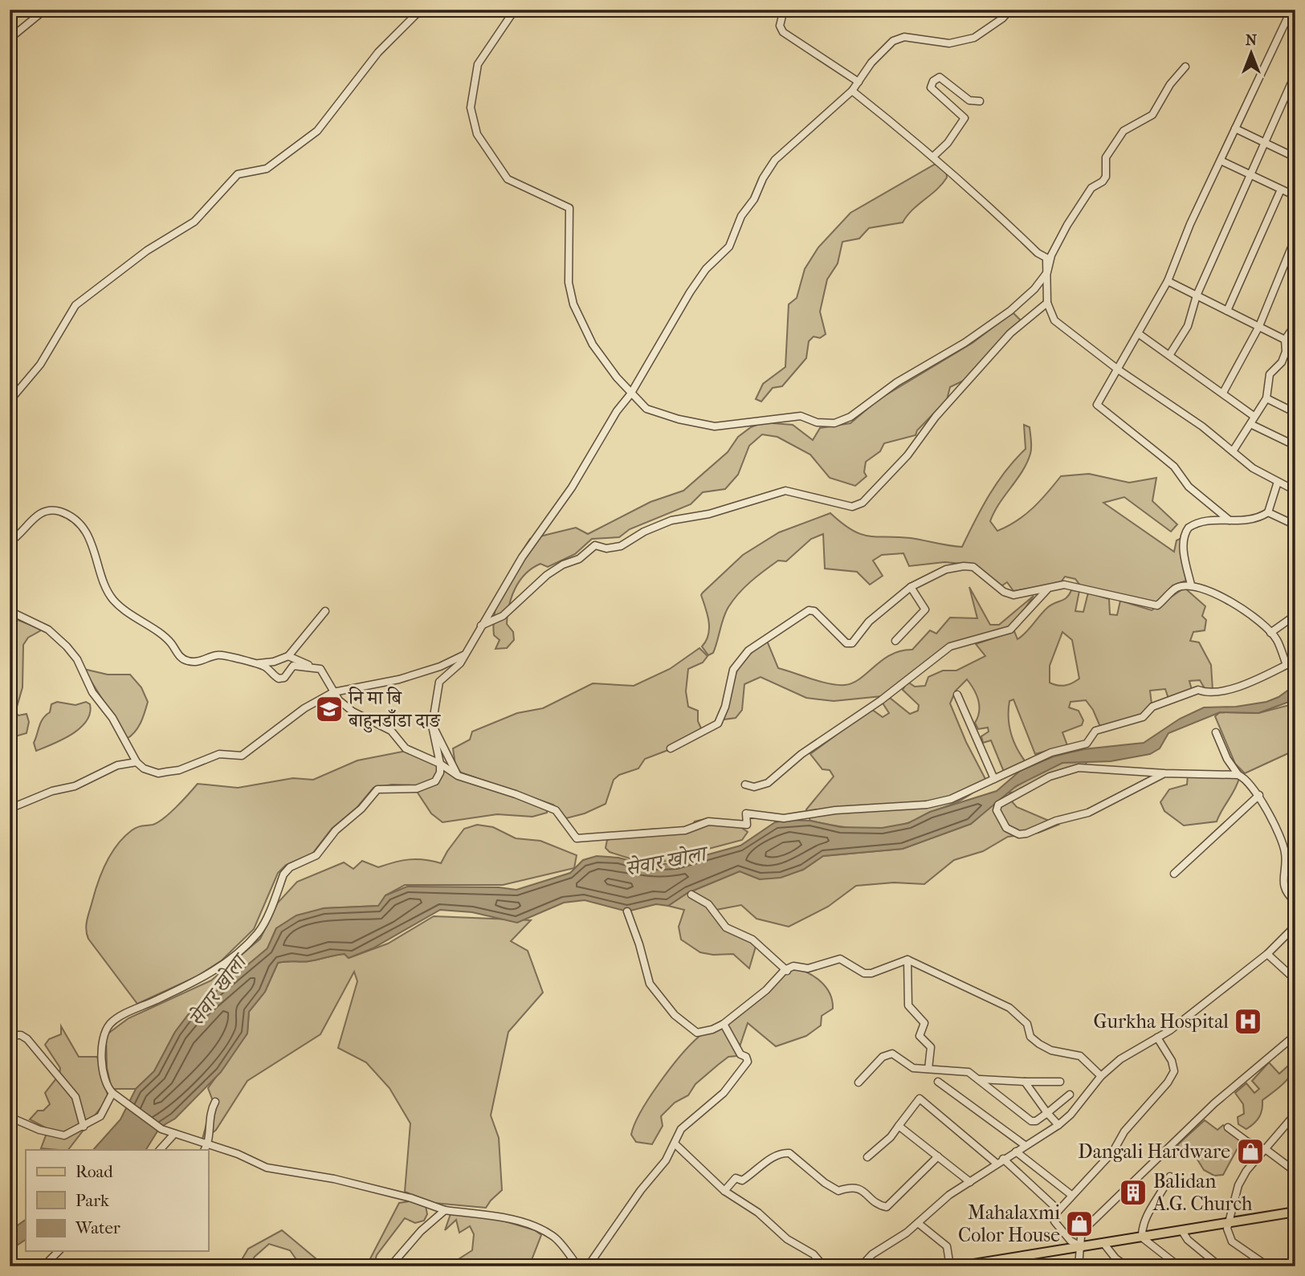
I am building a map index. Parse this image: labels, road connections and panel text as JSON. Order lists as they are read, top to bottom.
{
  "water": ["सेवार खोला"],
  "places": {
    "school or university": ["नि मा बि बाहुनडाँडा दाङ"],
    "hospital": ["Gurkha Hospital"],
    "shop": ["Dangali Hardware", "Mahalaxmi Color House"],
    "building": ["Balidan A.G. Church"]
  },
  "legend": ["Road", "Park", "Water"],
  "north": "top"
}
